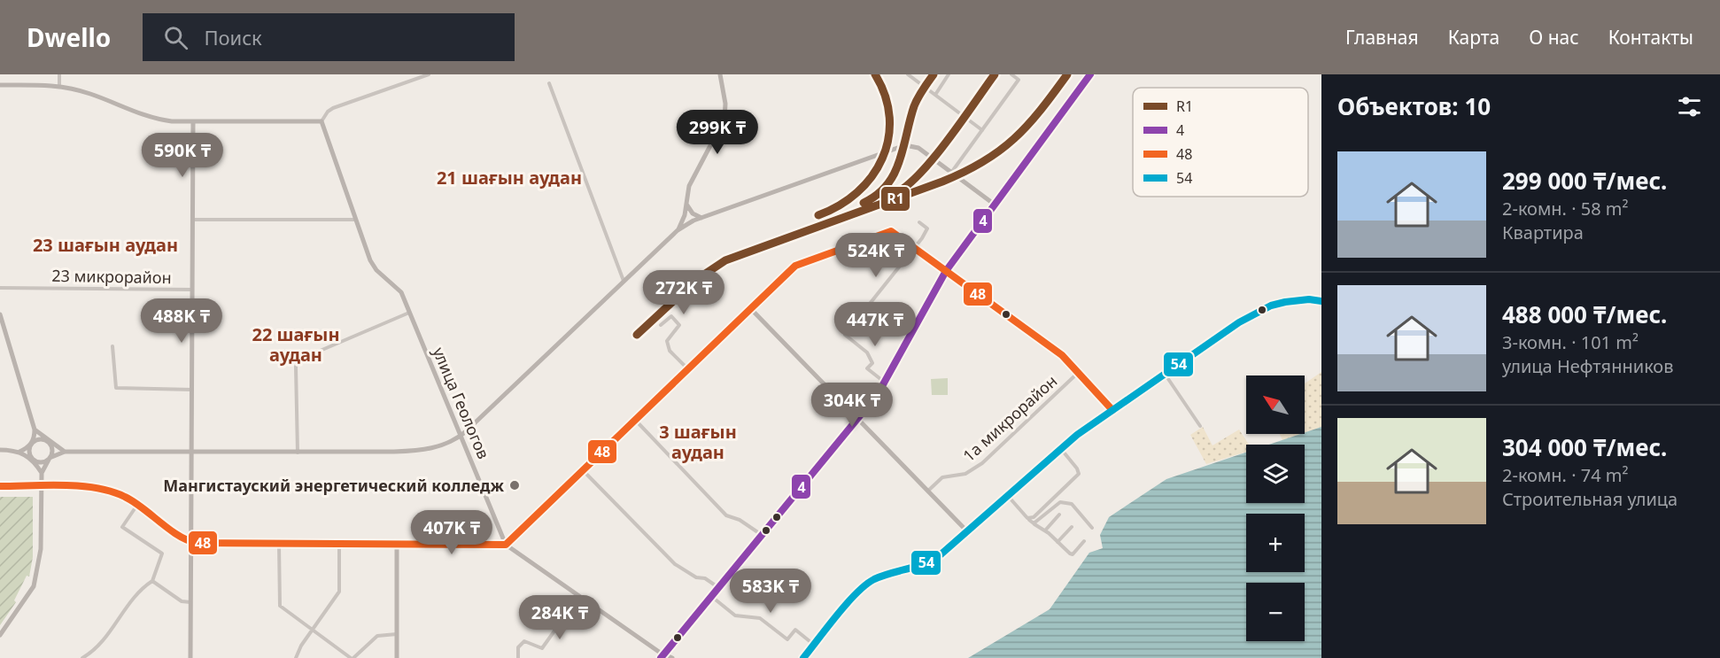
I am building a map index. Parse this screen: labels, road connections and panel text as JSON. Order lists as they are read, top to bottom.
{
  "streets": {
    "street": ["23 микрорайон", "улица Геологов", "1а микрорайон"]
  },
  "districts": [
    "21 шағын аудан",
    "23 шағын аудан",
    "22 шағын аудан",
    "3 шағын аудан"
  ],
  "places": ["Мангистауский энергетический колледж"],
  "lines": [
    "transit line R1",
    "transit line 4",
    "transit line 48",
    "transit line 54"
  ],
  "legend": [
    "R1",
    "4",
    "48",
    "54"
  ],
  "north": "top left",
  "page": {
    "header": "Dwello",
    "search": "Поиск",
    "nav": [
      "Главная",
      "Карта",
      "О нас",
      "Контакты"
    ],
    "heading": "Объектов: 10",
    "price": [
      "299K ₸",
      "590K ₸",
      "524K ₸",
      "272K ₸",
      "488K ₸",
      "447K ₸",
      "304K ₸",
      "407K ₸",
      "583K ₸",
      "284K ₸"
    ],
    "list": [
      {
        "name": "299 000 ₸/мес.",
        "note": "2-комн. · 58 m² · Квартира"
      },
      {
        "name": "488 000 ₸/мес.",
        "note": "3-комн. · 101 m² · улица Нефтянников"
      },
      {
        "name": "304 000 ₸/мес.",
        "note": "2-комн. · 74 m² · Строительная улица"
      }
    ],
    "map_buttons": ["+", "−"]
  }
}
